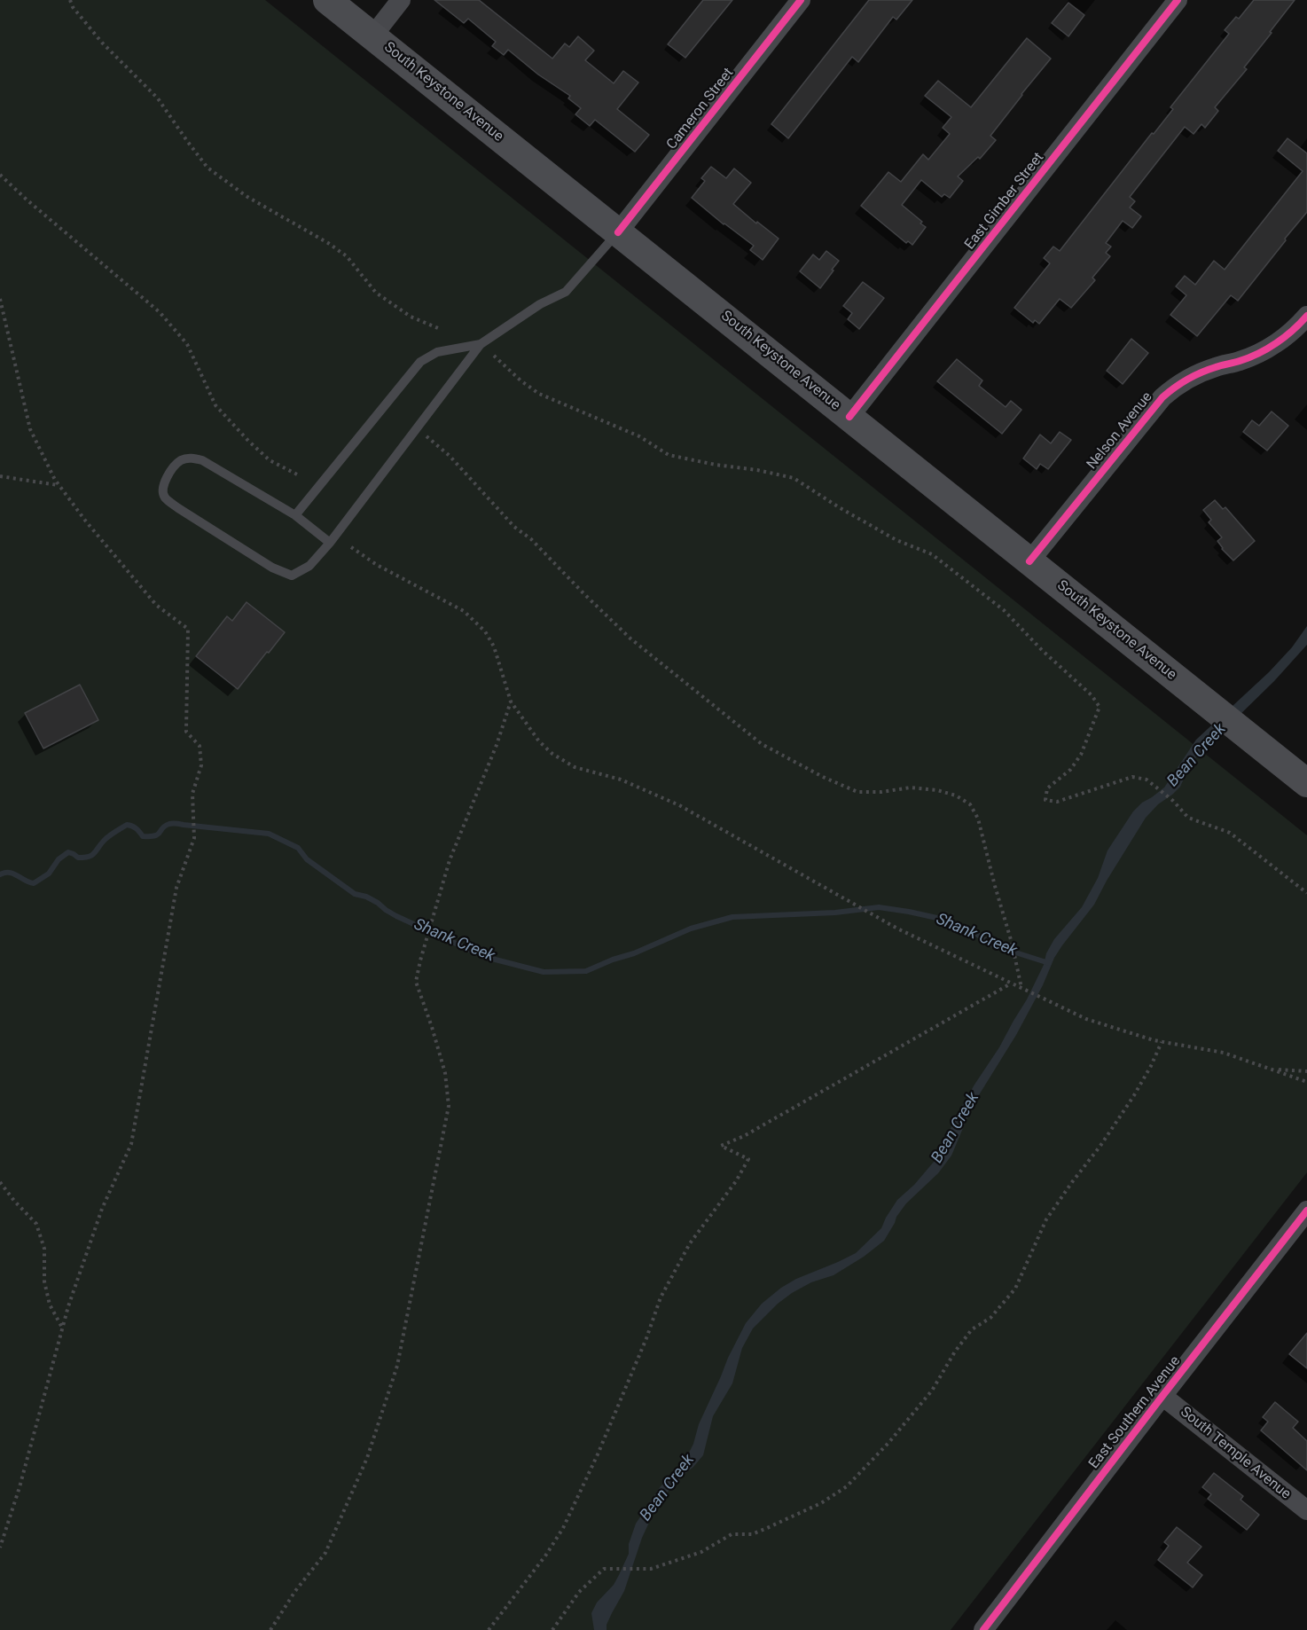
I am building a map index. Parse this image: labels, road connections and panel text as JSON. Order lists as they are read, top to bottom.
{
  "streets": {
    "main road": ["South Keystone Avenue"],
    "street": [
      "Cameron Street",
      "East Gimber Street",
      "Nelson Avenue",
      "East Southern Avenue",
      "South Temple Avenue"
    ]
  },
  "crossings": [
    ["South Keystone Avenue", "Cameron Street"],
    ["South Keystone Avenue", "East Gimber Street"],
    ["South Keystone Avenue", "Nelson Avenue"],
    ["East Southern Avenue", "South Temple Avenue"]
  ],
  "water": ["Bean Creek", "Shank Creek"]
}
